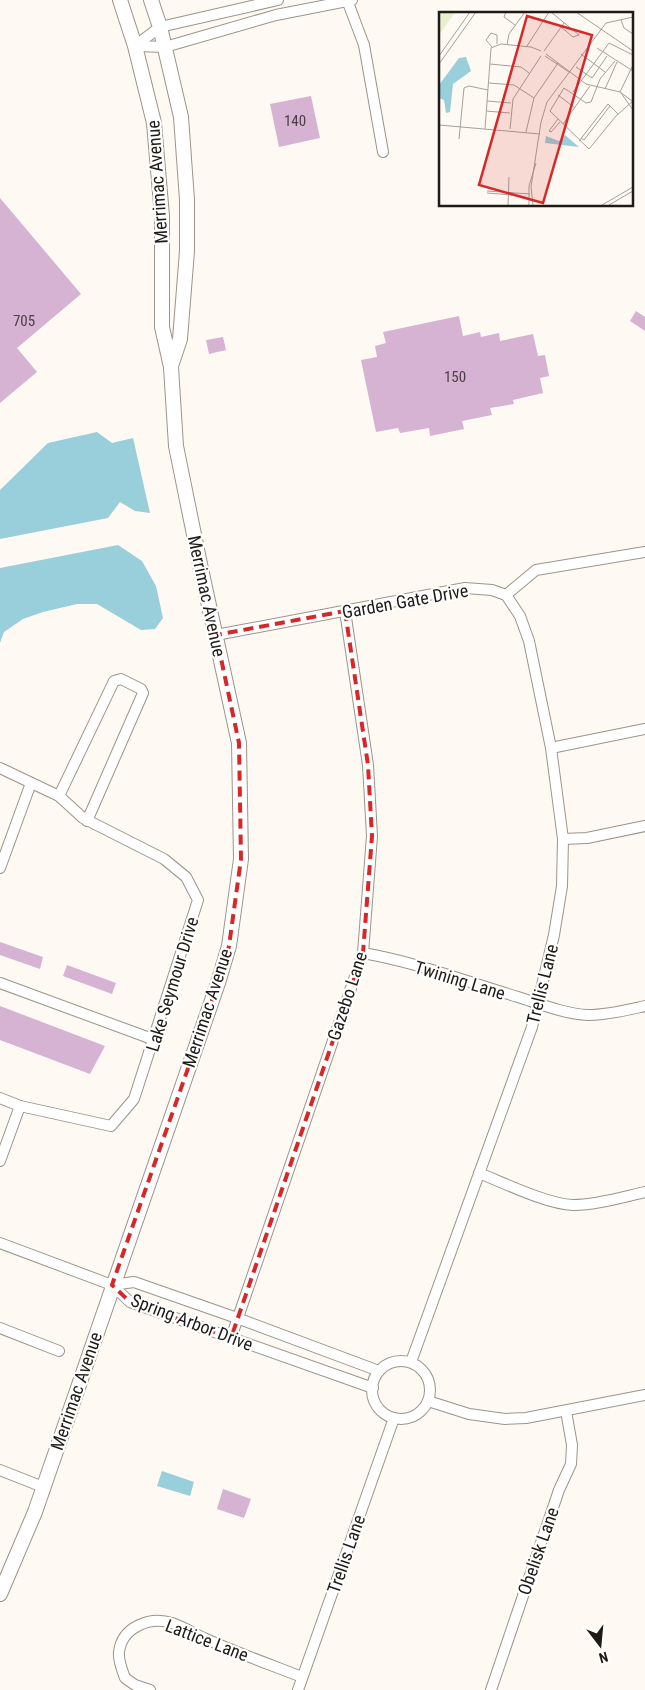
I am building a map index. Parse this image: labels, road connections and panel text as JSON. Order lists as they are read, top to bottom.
{
  "streets": {
    "street": [
      "Merrimac Avenue",
      "Garden Gate Drive",
      "Twining Lane",
      "Lake Seymour Drive",
      "Trellis Lane",
      "Gazebo Lane",
      "Spring Arbor Drive",
      "Obelisk Lane",
      "Lattice Lane"
    ]
  },
  "crossings": [
    ["Merrimac Avenue", "Garden Gate Drive"],
    ["Merrimac Avenue", "Spring Arbor Drive"],
    ["Garden Gate Drive", "Trellis Lane"],
    ["Garden Gate Drive", "Gazebo Lane"],
    ["Twining Lane", "Trellis Lane"],
    ["Twining Lane", "Gazebo Lane"],
    ["Trellis Lane", "Spring Arbor Drive"],
    ["Trellis Lane", "Lattice Lane"],
    ["Gazebo Lane", "Spring Arbor Drive"]
  ],
  "house_numbers": ["140", "705", "150"],
  "north": "bottom"
}
